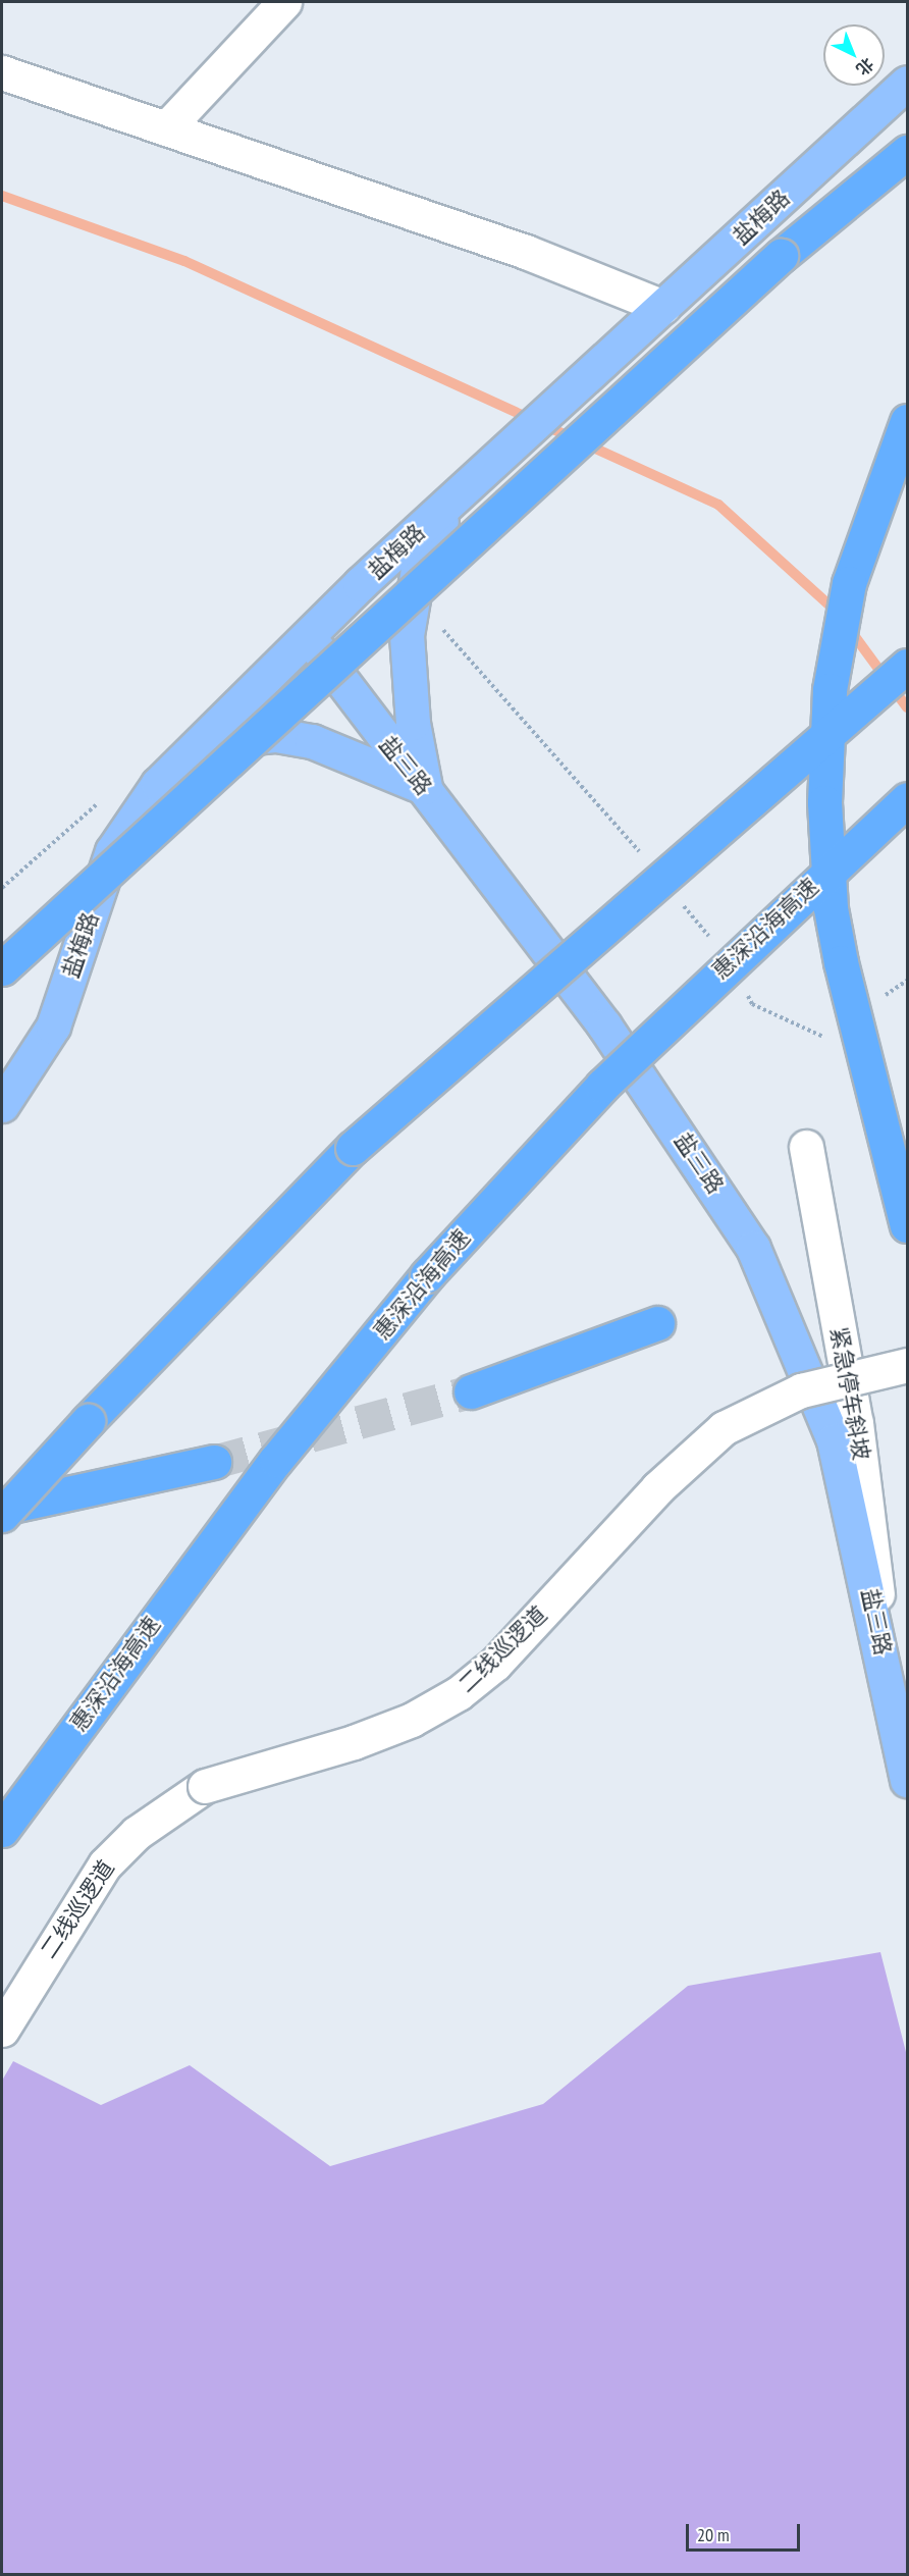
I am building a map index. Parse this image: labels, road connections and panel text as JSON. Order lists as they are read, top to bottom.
{
  "streets": {
    "highway": ["惠深沿海高速"],
    "main road": ["盐梅路", "盐三路"],
    "street": ["紧急停车斜坡", "二线巡逻道"]
  },
  "crossings": [
    ["盐梅路", "盐三路"],
    ["盐三路", "紧急停车斜坡"]
  ],
  "scale_bar": "20 m",
  "north": "bottom right"
}
